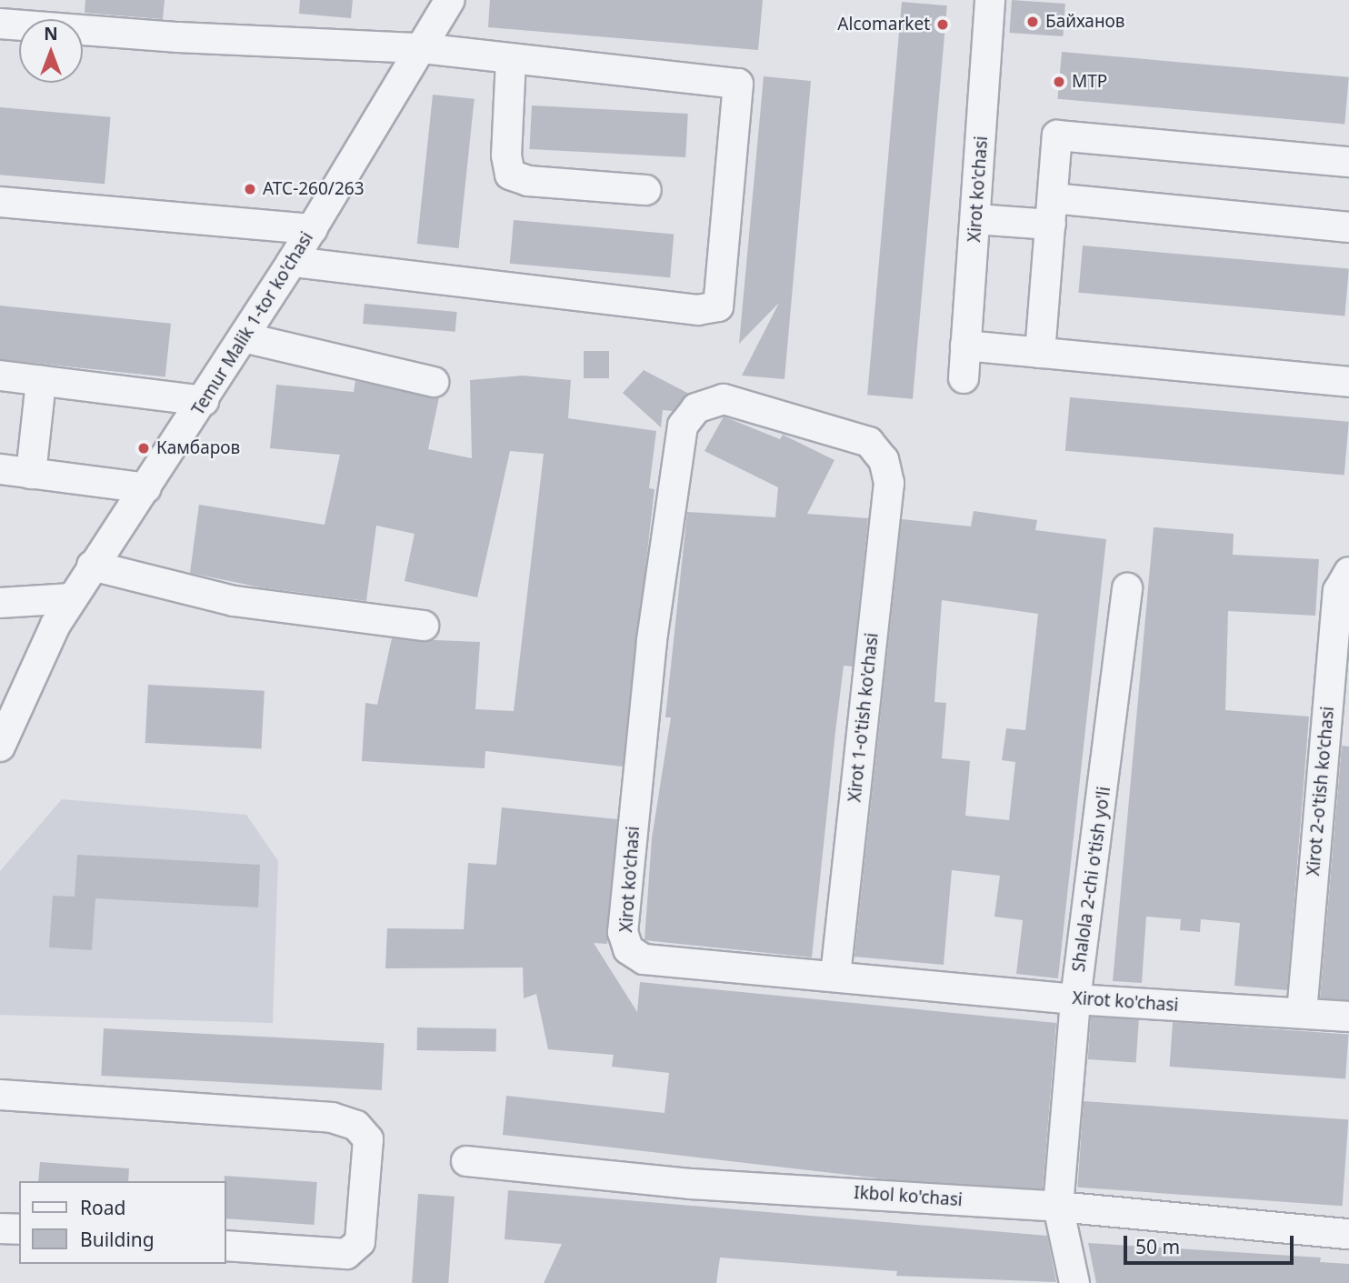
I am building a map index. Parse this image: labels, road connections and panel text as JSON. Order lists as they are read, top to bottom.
{
  "streets": {
    "street": [
      "Xirot ko'chasi",
      "Temur Malik 1-tor ko'chasi",
      "Xirot 1-o'tish ko'chasi",
      "Xirot 2-o'tish ko'chasi",
      "Shalola 2-chi o'tish yo'li",
      "Ikbol ko'chasi"
    ]
  },
  "crossings": [
    ["Xirot ko'chasi", "Xirot 1-o'tish ko'chasi"],
    ["Xirot ko'chasi", "Xirot 2-o'tish ko'chasi"],
    ["Xirot ko'chasi", "Shalola 2-chi o'tish yo'li"],
    ["Shalola 2-chi o'tish yo'li", "Ikbol ko'chasi"]
  ],
  "places": [
    "Байханов",
    "Alcomarket",
    "MTP",
    "АТС-260/263",
    "Камбаров"
  ],
  "legend": ["Road", "Building"],
  "scale_bar": "50 m",
  "north": "top"
}
